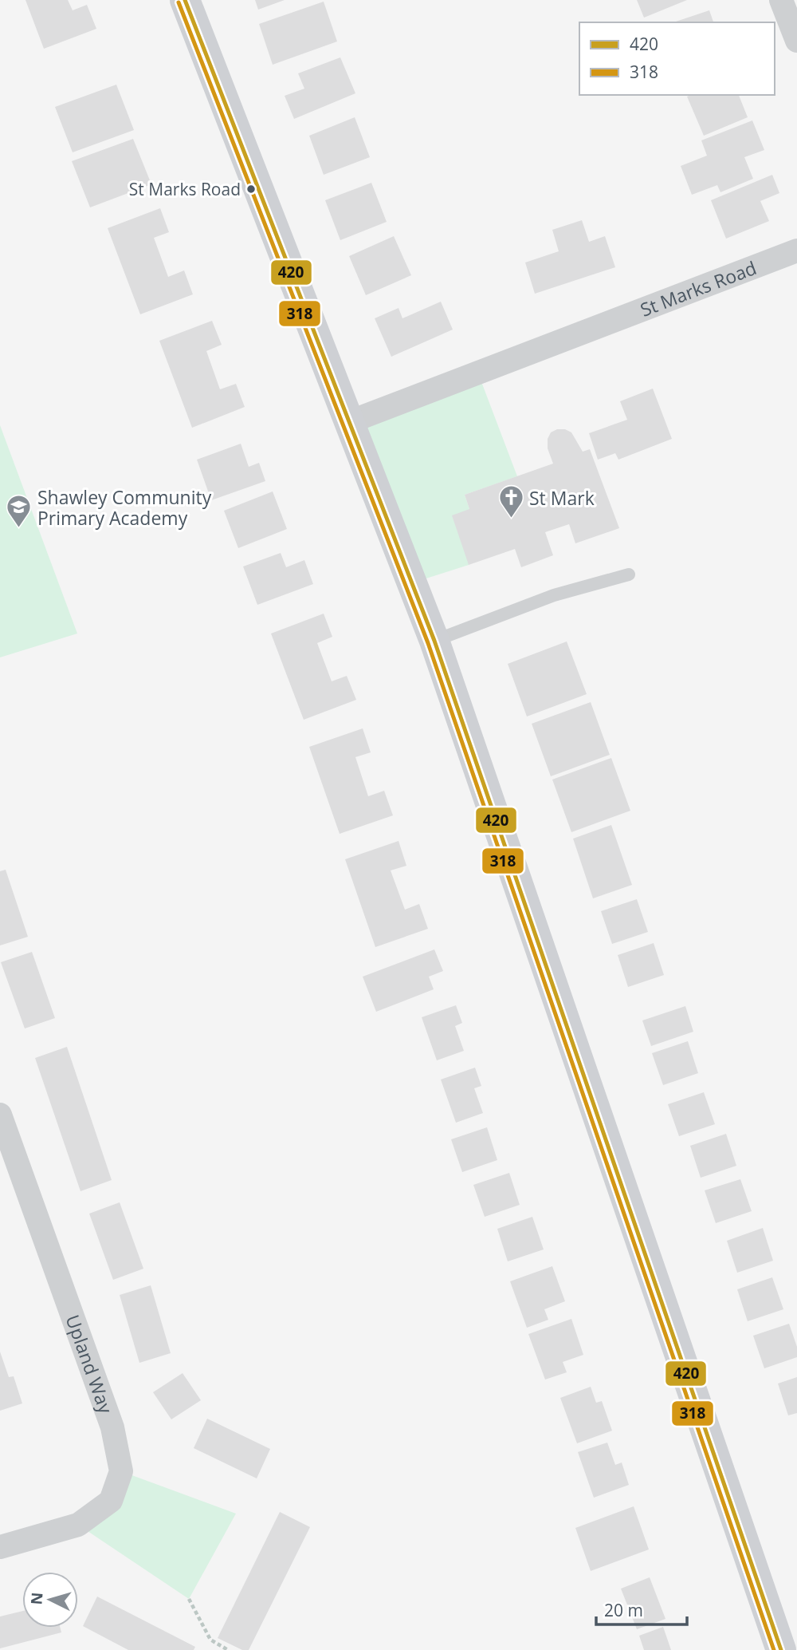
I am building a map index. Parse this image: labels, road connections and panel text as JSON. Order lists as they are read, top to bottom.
{
  "streets": {
    "street": ["St Marks Road", "Upland Way"]
  },
  "places": {
    "other": ["St Marks Road"],
    "church": ["St Mark"],
    "school or university": ["Shawley Community Primary Academy"]
  },
  "lines": ["transit line 420", "transit line 318"],
  "legend": ["420", "318"],
  "scale_bar": "20 m",
  "north": "left"
}
